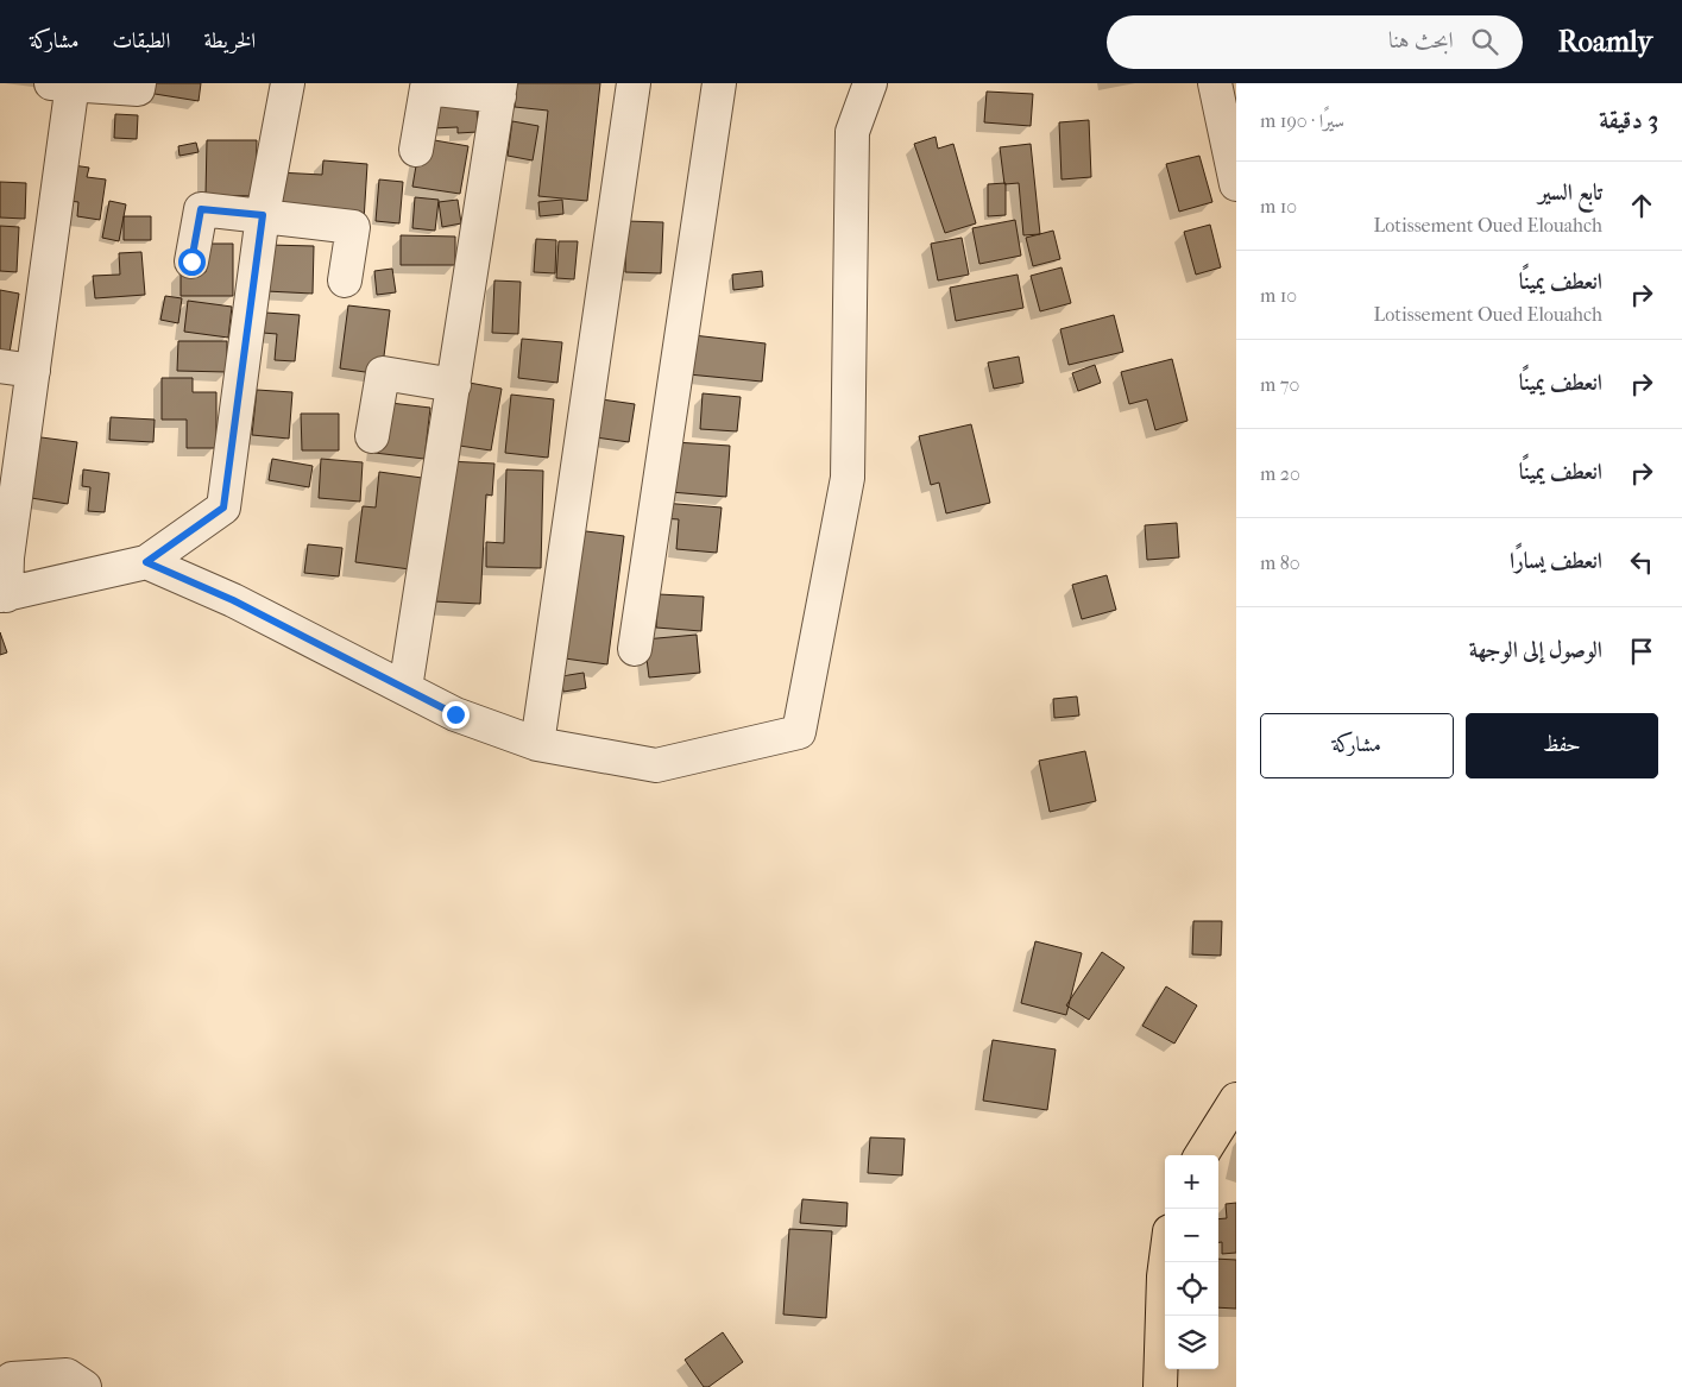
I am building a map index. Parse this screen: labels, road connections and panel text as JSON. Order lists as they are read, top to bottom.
{
  "page": {
    "header": "Roamly",
    "search": "ابحث هنا",
    "nav": ["الخريطة", "الطبقات", "مشاركة"],
    "heading": ["3 دقيقة", "سيرًا · 190 m"],
    "list": [
      ["تابع السير", "Lotissement Oued Elouahch", "10 m"],
      ["انعطف يمينًا", "Lotissement Oued Elouahch", "10 m"],
      ["انعطف يمينًا", "70 m"],
      ["انعطف يمينًا", "20 m"],
      ["انعطف يسارًا", "80 m"],
      "الوصول إلى الوجهة"
    ],
    "buttons": ["حفظ", "مشاركة"],
    "map_buttons": ["+", "−"]
  }
}
